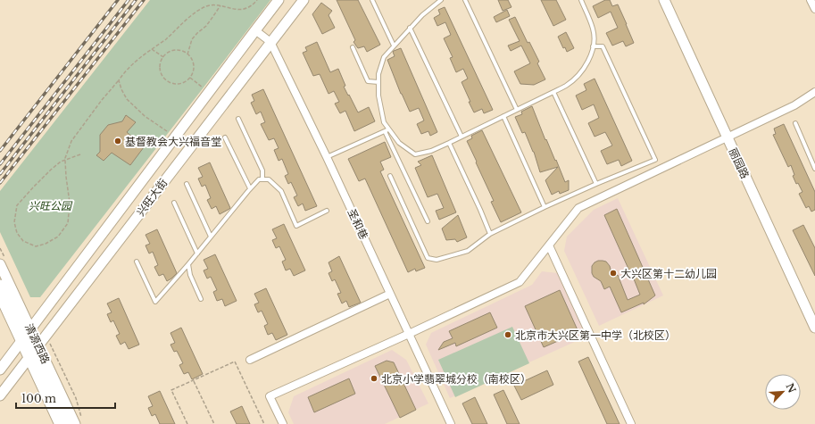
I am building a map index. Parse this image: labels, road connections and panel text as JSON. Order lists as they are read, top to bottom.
{
  "streets": {
    "main road": ["丽园路", "兴旺大街", "清源西路"],
    "street": ["圣和巷"]
  },
  "crossings": [
    ["兴旺大街", "圣和巷"],
    ["兴旺大街", "清源西路"]
  ],
  "parks": ["兴旺公园"],
  "places": [
    "基督教会大兴福音堂",
    "大兴区第十二幼儿园",
    "北京市大兴区第一中学（北校区）",
    "北京小学翡翠城分校（南校区）"
  ],
  "scale_bar": "100 m",
  "north": "top right"
}
